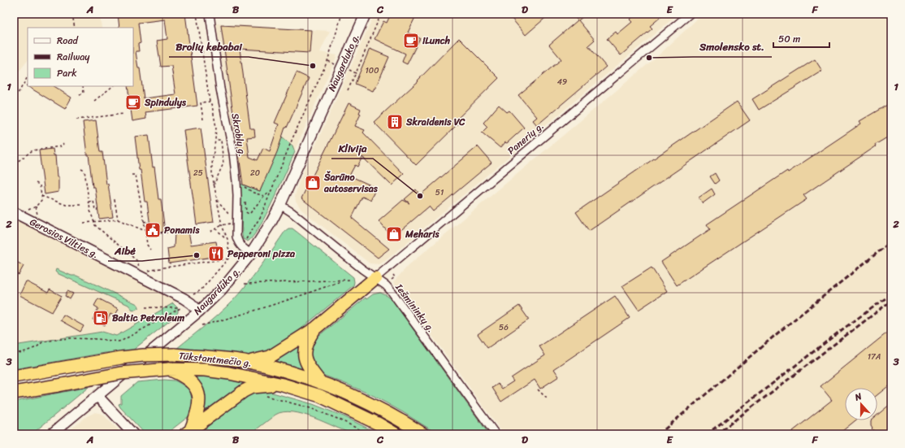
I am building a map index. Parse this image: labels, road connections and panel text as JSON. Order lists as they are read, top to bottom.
{
  "streets": {
    "highway": ["Tūkstantmečio g."],
    "main road": ["Naugarduko g.", "Gerosios Vilties g."],
    "street": ["Skroblų g.", "Panerių g.", "Iešmininkų g."]
  },
  "crossings": [
    ["Naugarduko g.", "Skroblų g."],
    ["Naugarduko g.", "Gerosios Vilties g."],
    ["Naugarduko g.", "Iešmininkų g."],
    ["Panerių g.", "Iešmininkų g."]
  ],
  "places": {
    "cafe": ["iLunch", "Spindulys"],
    "other": [
      "Smolensko st.",
      "Brolių kebabai",
      "Klivija",
      "Aibė"
    ],
    "building": ["Skraidenis VC"],
    "shop": ["Šarūno autoservisas", "Meharis"],
    "public building": ["Ponamis"],
    "restaurant": ["Pepperoni pizza"],
    "fuel station": ["Baltic Petroleum"]
  },
  "house_numbers": [
    "100",
    "49",
    "25",
    "20",
    "51",
    "56",
    "17A"
  ],
  "legend": ["Road", "Railway", "Park"],
  "scale_bar": "50 m",
  "north": "top",
  "grid": {
    "columns": [
      "A",
      "B",
      "C",
      "D",
      "E",
      "F"
    ],
    "rows": ["1", "2", "3"]
  }
}
